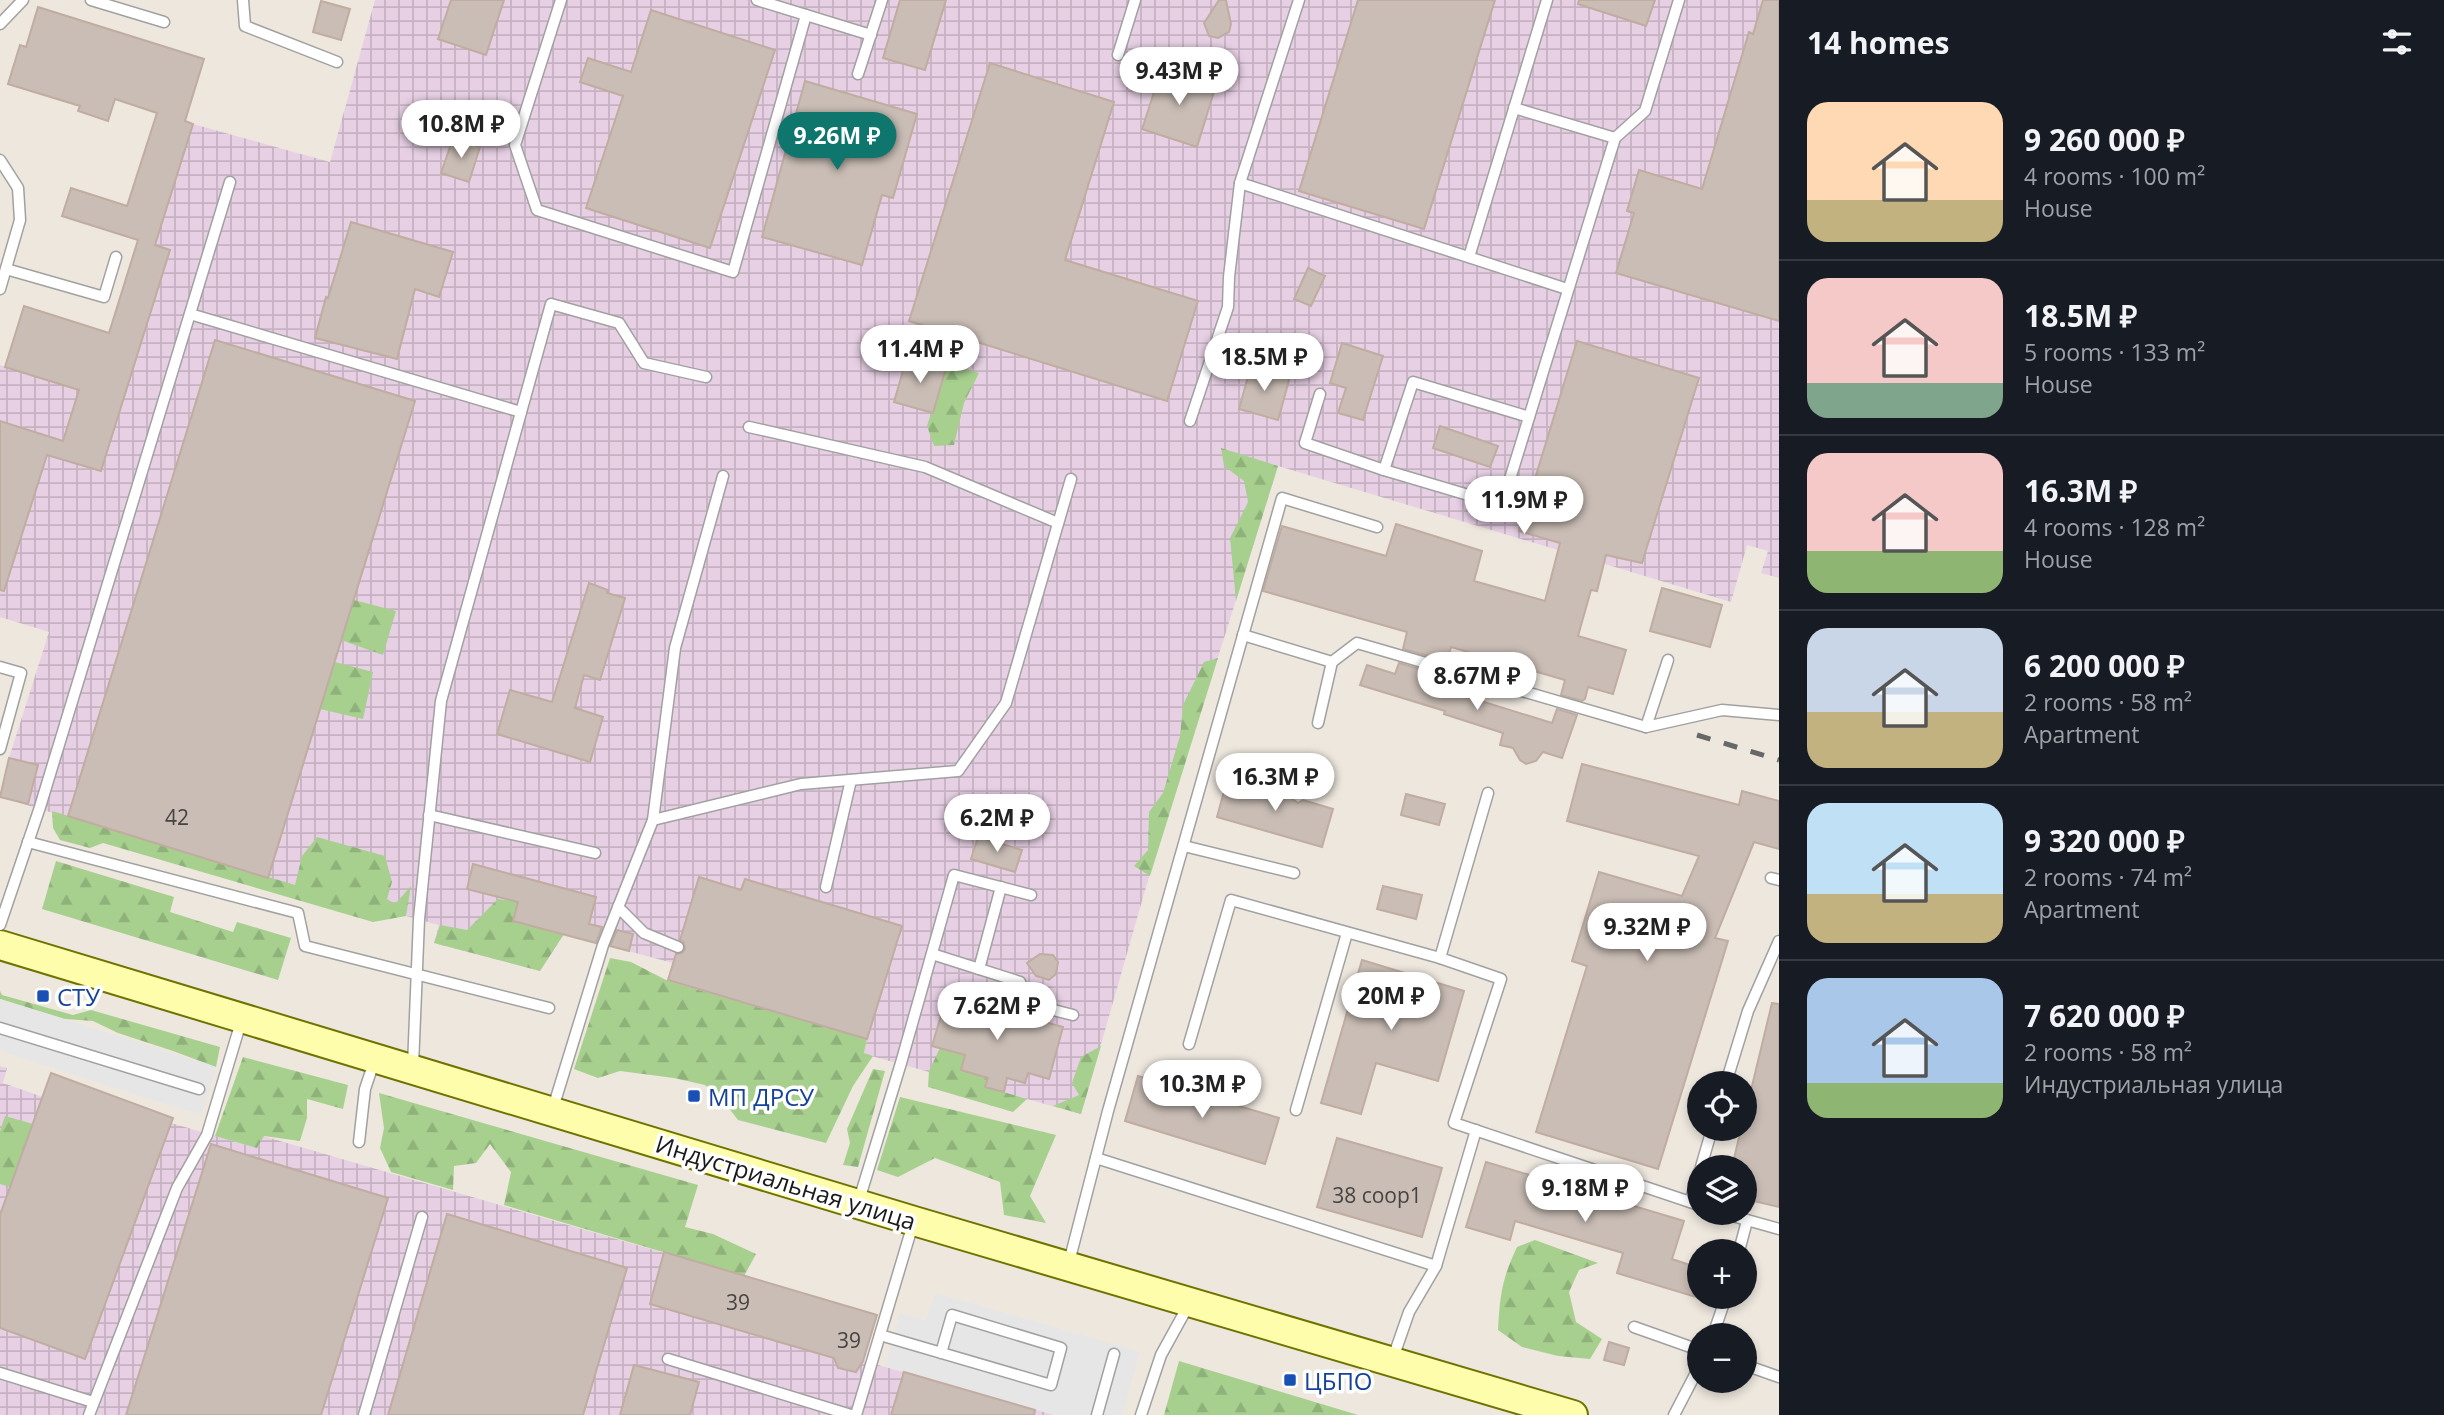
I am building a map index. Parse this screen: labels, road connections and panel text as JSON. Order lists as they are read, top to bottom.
{
  "streets": {
    "main road": ["Индустриальная улица"]
  },
  "places": {
    "transit": ["СТУ", "МП ДРСУ", "ЦБПО"]
  },
  "house_numbers": [
    "42",
    "38 соор1",
    "39",
    "39"
  ],
  "page": {
    "heading": "14 homes",
    "price": [
      "9.43M ₽",
      "10.8M ₽",
      "9.26M ₽",
      "11.4M ₽",
      "18.5M ₽",
      "11.9M ₽",
      "8.67M ₽",
      "16.3M ₽",
      "6.2M ₽",
      "9.32M ₽",
      "20M ₽",
      "7.62M ₽",
      "10.3M ₽",
      "9.18M ₽"
    ],
    "list": [
      {
        "name": "9 260 000 ₽",
        "note": "4 rooms · 100 m² · House"
      },
      {
        "name": "18.5M ₽",
        "note": "5 rooms · 133 m² · House"
      },
      {
        "name": "16.3M ₽",
        "note": "4 rooms · 128 m² · House"
      },
      {
        "name": "6 200 000 ₽",
        "note": "2 rooms · 58 m² · Apartment"
      },
      {
        "name": "9 320 000 ₽",
        "note": "2 rooms · 74 m² · Apartment"
      },
      {
        "name": "7 620 000 ₽",
        "note": "2 rooms · 58 m² · Индустриальная улица"
      }
    ],
    "map_buttons": ["+", "−"]
  }
}
